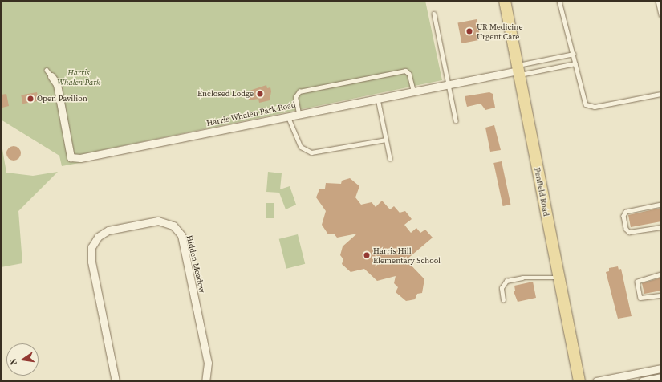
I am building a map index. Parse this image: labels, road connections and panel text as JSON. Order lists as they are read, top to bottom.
{
  "streets": {
    "main road": ["Penfield Road"],
    "street": ["Harris Whalen Park Road", "Hidden Meadow"]
  },
  "crossings": [
    ["Harris Whalen Park Road", "Penfield Road"]
  ],
  "parks": ["Harris Whalen Park"],
  "places": [
    "UR Medicine Urgent Care",
    "Enclosed Lodge",
    "Open Pavilion",
    "Harris Hill Elementary School"
  ],
  "north": "left"
}
